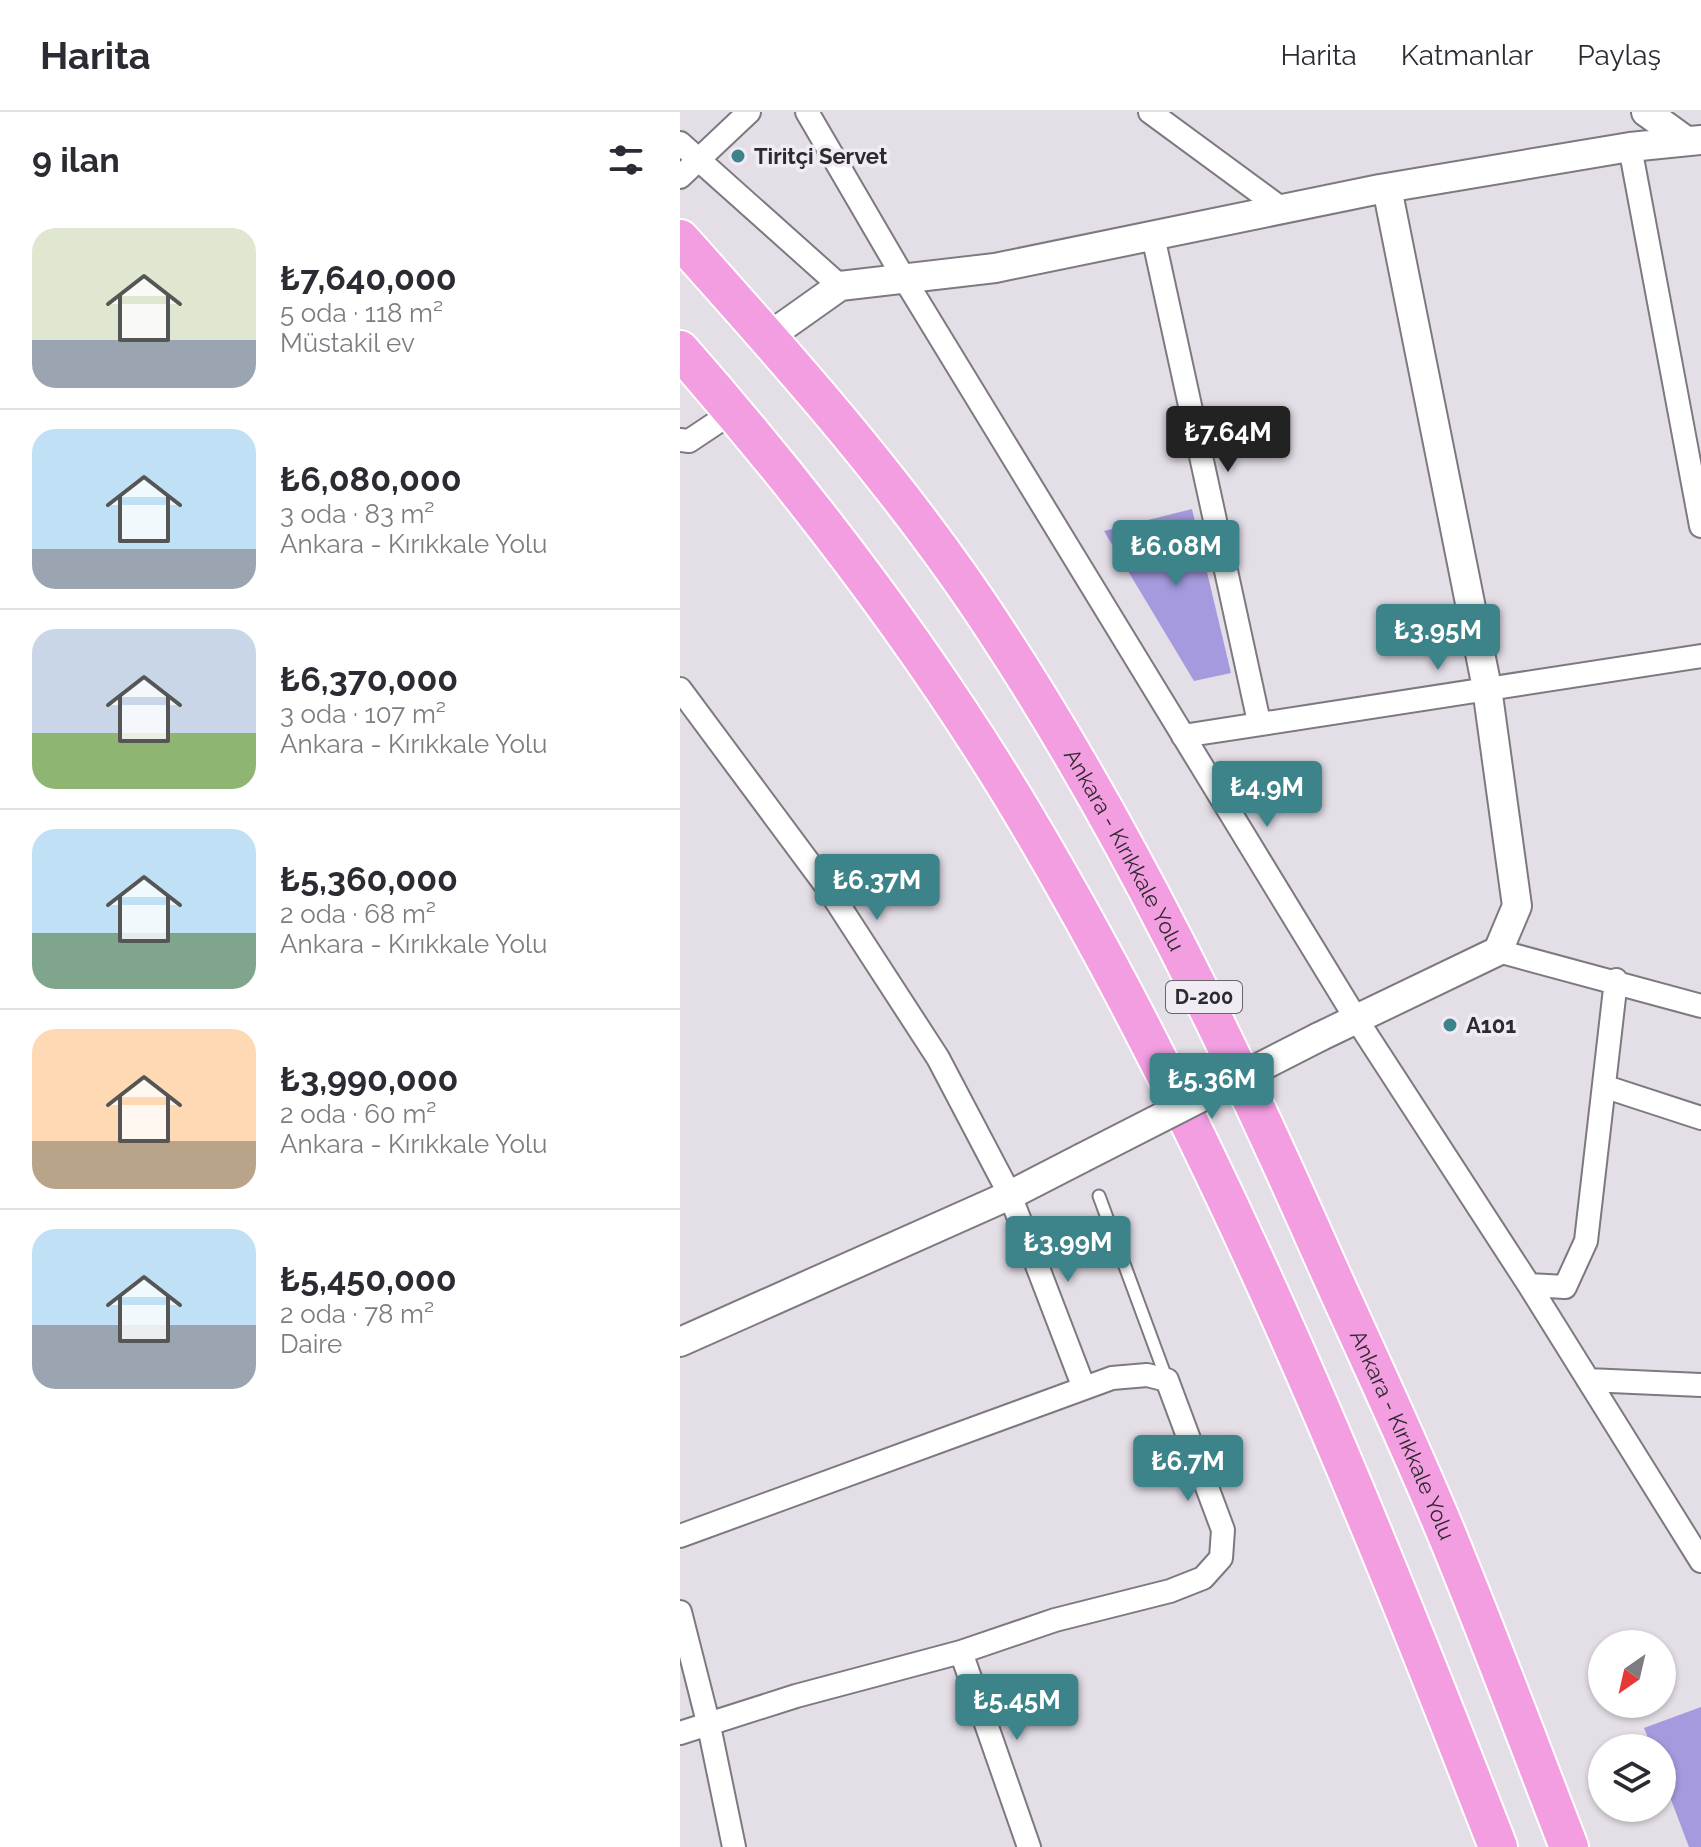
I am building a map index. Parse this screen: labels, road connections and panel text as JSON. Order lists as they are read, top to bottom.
{
  "streets": {
    "highway": ["Ankara - Kırıkkale Yolu", "D-200"]
  },
  "places": ["Tiritçi Servet", "A101"],
  "north": "bottom left",
  "page": {
    "header": "Harita",
    "nav": ["Harita", "Katmanlar", "Paylaş"],
    "heading": "9 ilan",
    "list": [
      {
        "name": "₺7,640,000",
        "note": "5 oda · 118 m² · Müstakil ev"
      },
      {
        "name": "₺6,080,000",
        "note": "3 oda · 83 m² · Ankara - Kırıkkale Yolu"
      },
      {
        "name": "₺6,370,000",
        "note": "3 oda · 107 m² · Ankara - Kırıkkale Yolu"
      },
      {
        "name": "₺5,360,000",
        "note": "2 oda · 68 m² · Ankara - Kırıkkale Yolu"
      },
      {
        "name": "₺3,990,000",
        "note": "2 oda · 60 m² · Ankara - Kırıkkale Yolu"
      },
      {
        "name": "₺5,450,000",
        "note": "2 oda · 78 m² · Daire"
      }
    ],
    "price": [
      "₺7.64M",
      "₺6.08M",
      "₺3.95M",
      "₺4.9M",
      "₺6.37M",
      "₺5.36M",
      "₺3.99M",
      "₺6.7M",
      "₺5.45M"
    ]
  }
}
